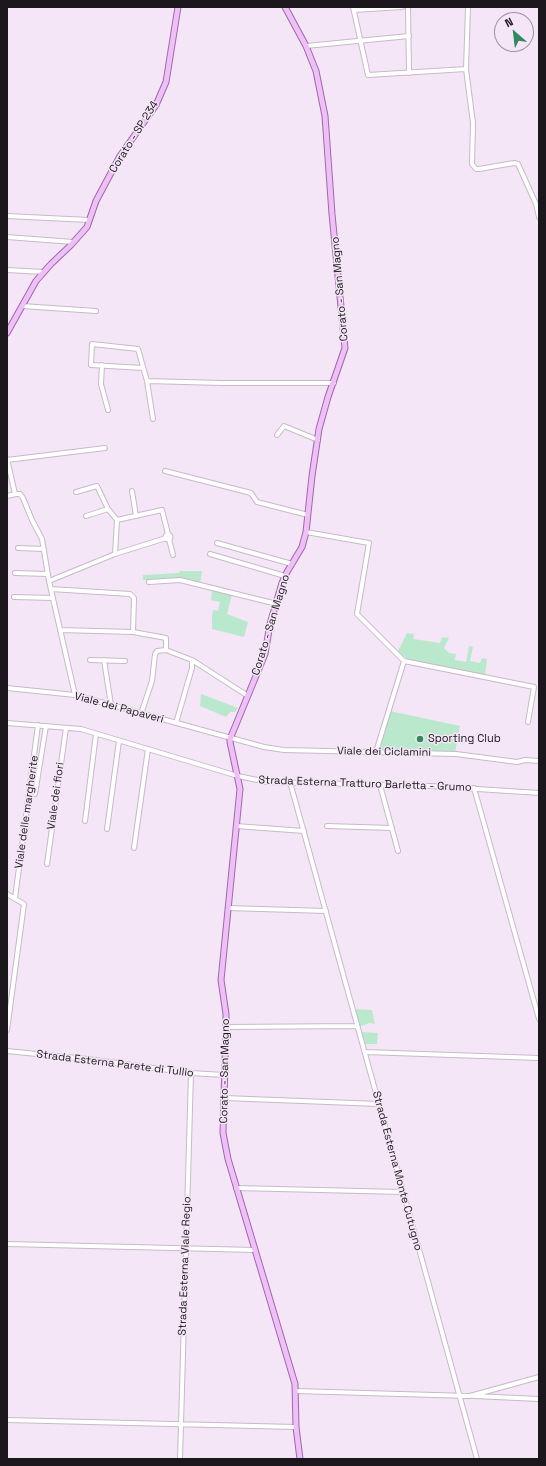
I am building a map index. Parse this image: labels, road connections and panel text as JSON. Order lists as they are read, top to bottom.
{
  "streets": {
    "main road": ["Corato - SP 234", "Corato - San Magno"],
    "street": [
      "Viale dei Papaveri",
      "Viale dei Ciclamini",
      "Strada Esterna Tratturo Barletta - Grumo",
      "Viale dei fiori",
      "Viale delle margherite",
      "Strada Esterna Parete di Tullio",
      "Strada Esterna Monte Cutugno",
      "Strada Esterna Viale Regio"
    ]
  },
  "crossings": [
    ["Corato - San Magno", "Viale dei Papaveri"],
    ["Corato - San Magno", "Viale dei Ciclamini"],
    ["Corato - San Magno", "Strada Esterna Tratturo Barletta - Grumo"],
    ["Corato - San Magno", "Strada Esterna Parete di Tullio"],
    ["Viale dei Papaveri", "Viale dei Ciclamini"],
    ["Strada Esterna Tratturo Barletta - Grumo", "Viale dei fiori"],
    ["Strada Esterna Tratturo Barletta - Grumo", "Viale delle margherite"],
    ["Strada Esterna Tratturo Barletta - Grumo", "Strada Esterna Monte Cutugno"],
    ["Strada Esterna Parete di Tullio", "Strada Esterna Viale Regio"]
  ],
  "places": ["Sporting Club"],
  "north": "top left"
}
